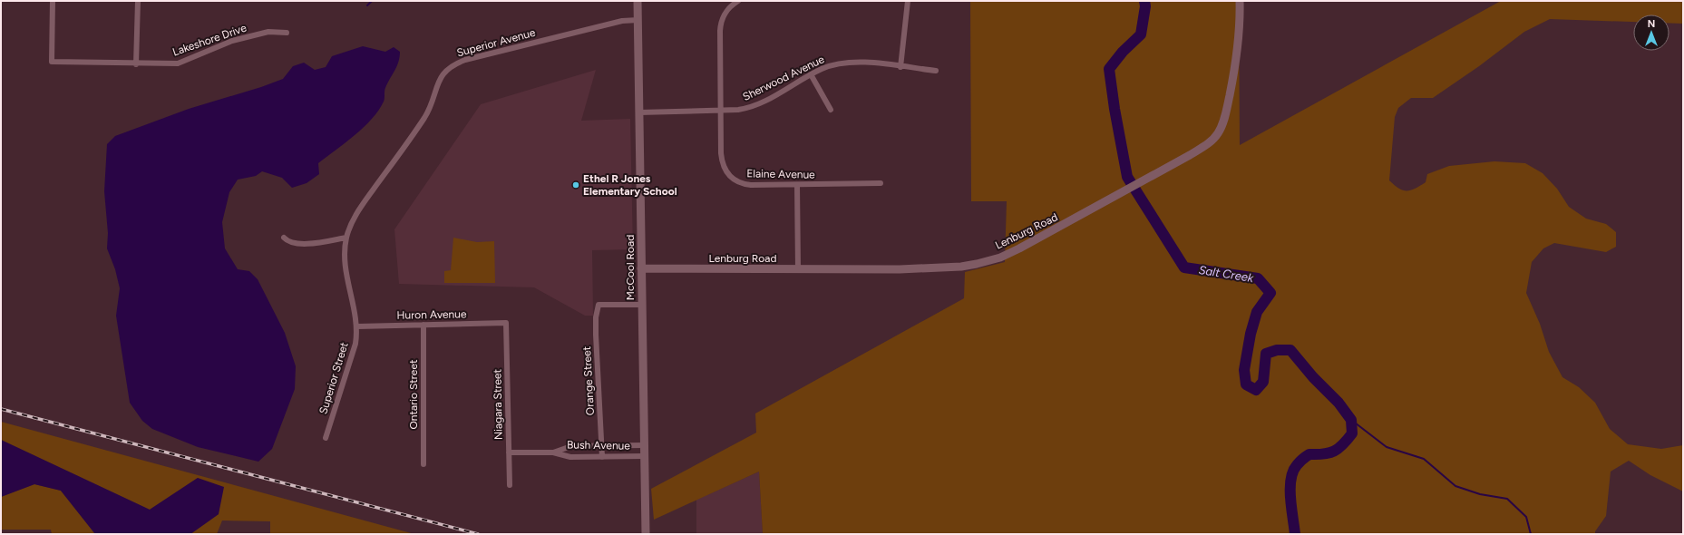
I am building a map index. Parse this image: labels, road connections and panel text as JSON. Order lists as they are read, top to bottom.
{
  "streets": {
    "street": [
      "Lakeshore Drive",
      "Superior Avenue",
      "Sherwood Avenue",
      "Elaine Avenue",
      "Lenburg Road",
      "McCool Road",
      "Huron Avenue",
      "Superior Street",
      "Orange Street",
      "Ontario Street",
      "Niagara Street",
      "Bush Avenue"
    ]
  },
  "crossings": [
    ["Superior Avenue", "McCool Road"],
    ["Superior Avenue", "Superior Street"],
    ["Sherwood Avenue", "Elaine Avenue"],
    ["Sherwood Avenue", "McCool Road"],
    ["Lenburg Road", "McCool Road"],
    ["McCool Road", "Orange Street"],
    ["McCool Road", "Bush Avenue"],
    ["Huron Avenue", "Superior Street"],
    ["Huron Avenue", "Ontario Street"],
    ["Huron Avenue", "Niagara Street"],
    ["Orange Street", "Bush Avenue"],
    ["Niagara Street", "Bush Avenue"]
  ],
  "water": ["Salt Creek"],
  "places": ["Ethel R Jones Elementary School"],
  "north": "top"
}
